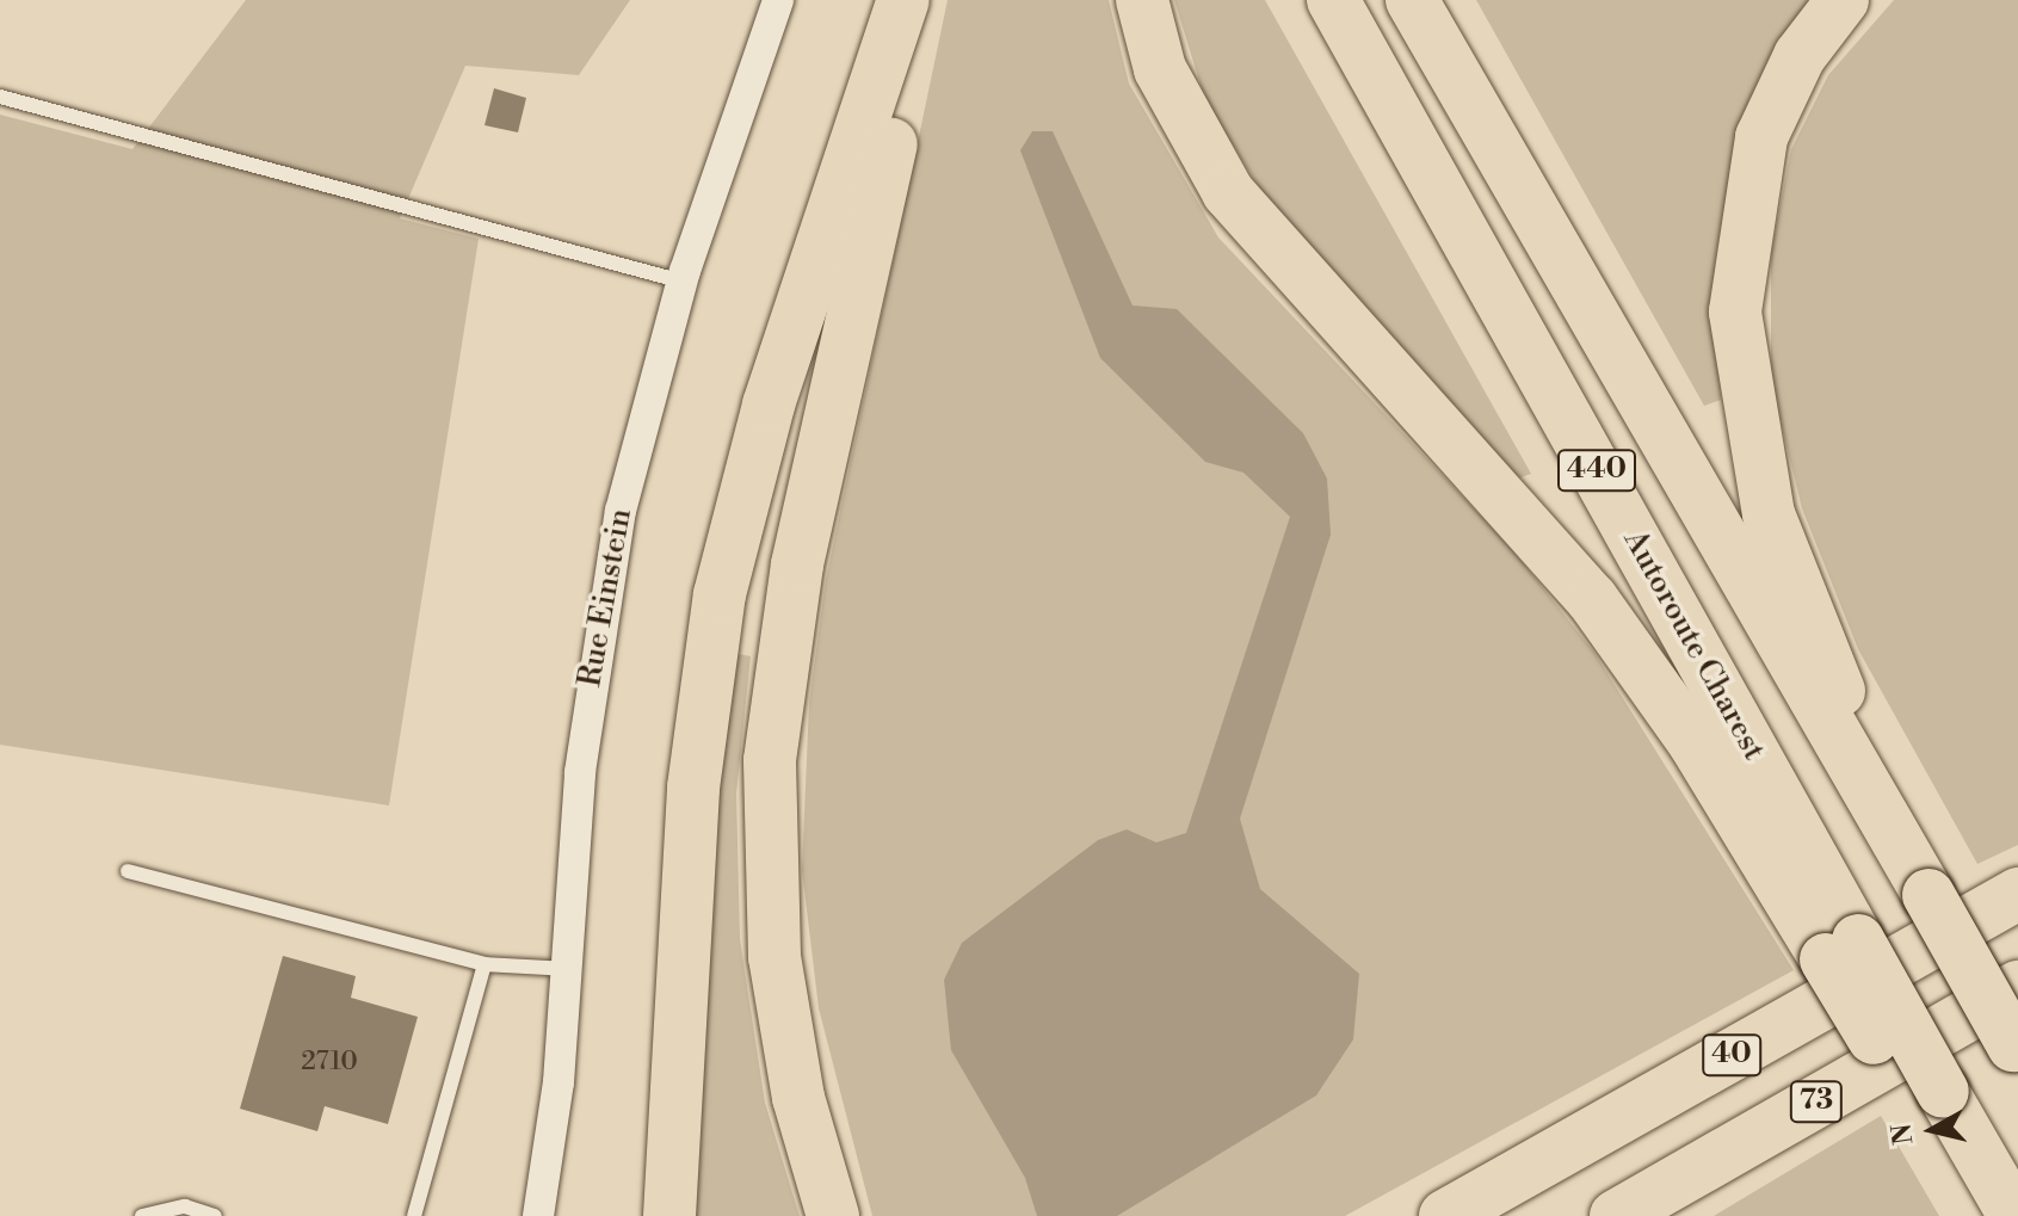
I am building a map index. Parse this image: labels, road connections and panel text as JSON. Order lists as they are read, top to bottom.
{
  "streets": {
    "highway": [
      "440",
      "Autoroute Charest",
      "40",
      "73"
    ],
    "street": ["Rue Einstein"]
  },
  "crossings": [
    ["440", "Autoroute Charest"]
  ],
  "house_numbers": ["2710"],
  "north": "left"
}
